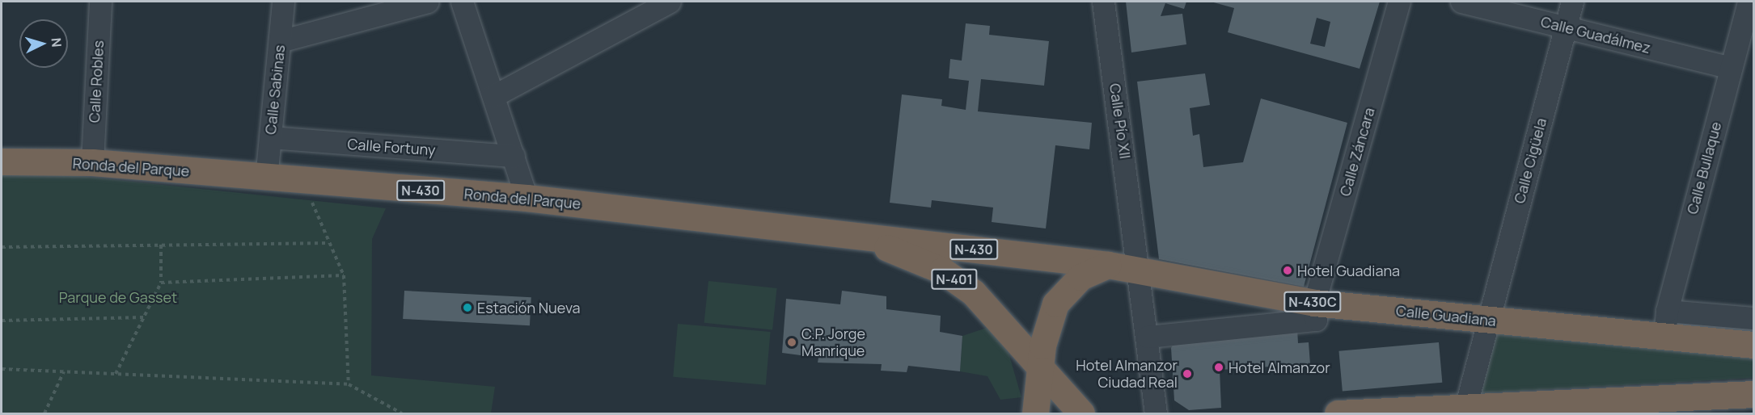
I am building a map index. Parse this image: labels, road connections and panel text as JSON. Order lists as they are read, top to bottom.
{
  "streets": {
    "highway": [
      "Ronda del Parque",
      "N-430",
      "N-401",
      "N-430C",
      "Calle Guadiana"
    ],
    "street": [
      "Calle Guadálmez",
      "Calle Robles",
      "Calle Sabinas",
      "Calle Pío XII",
      "Calle Fortuny",
      "Calle Záncara",
      "Calle Cigüela",
      "Calle Bullaque"
    ]
  },
  "crossings": [
    ["Calle Guadálmez", "Calle Cigüela"],
    ["Calle Guadálmez", "Calle Bullaque"],
    ["Calle Robles", "Ronda del Parque"],
    ["Calle Sabinas", "Calle Fortuny"],
    ["Calle Sabinas", "Ronda del Parque"],
    ["Calle Pío XII", "Calle Záncara"],
    ["Calle Pío XII", "Ronda del Parque"],
    ["Calle Pío XII", "Calle Guadiana"],
    ["Calle Záncara", "Calle Guadiana"],
    ["Calle Cigüela", "Calle Guadiana"],
    ["Ronda del Parque", "Calle Guadiana"],
    ["Calle Bullaque", "Calle Guadiana"]
  ],
  "parks": ["Parque de Gasset"],
  "places": [
    "Hotel Guadiana",
    "Estación Nueva",
    "C.P. Jorge Manrique",
    "Hotel Almanzor",
    "Hotel Almanzor Ciudad Real"
  ],
  "north": "right"
}
